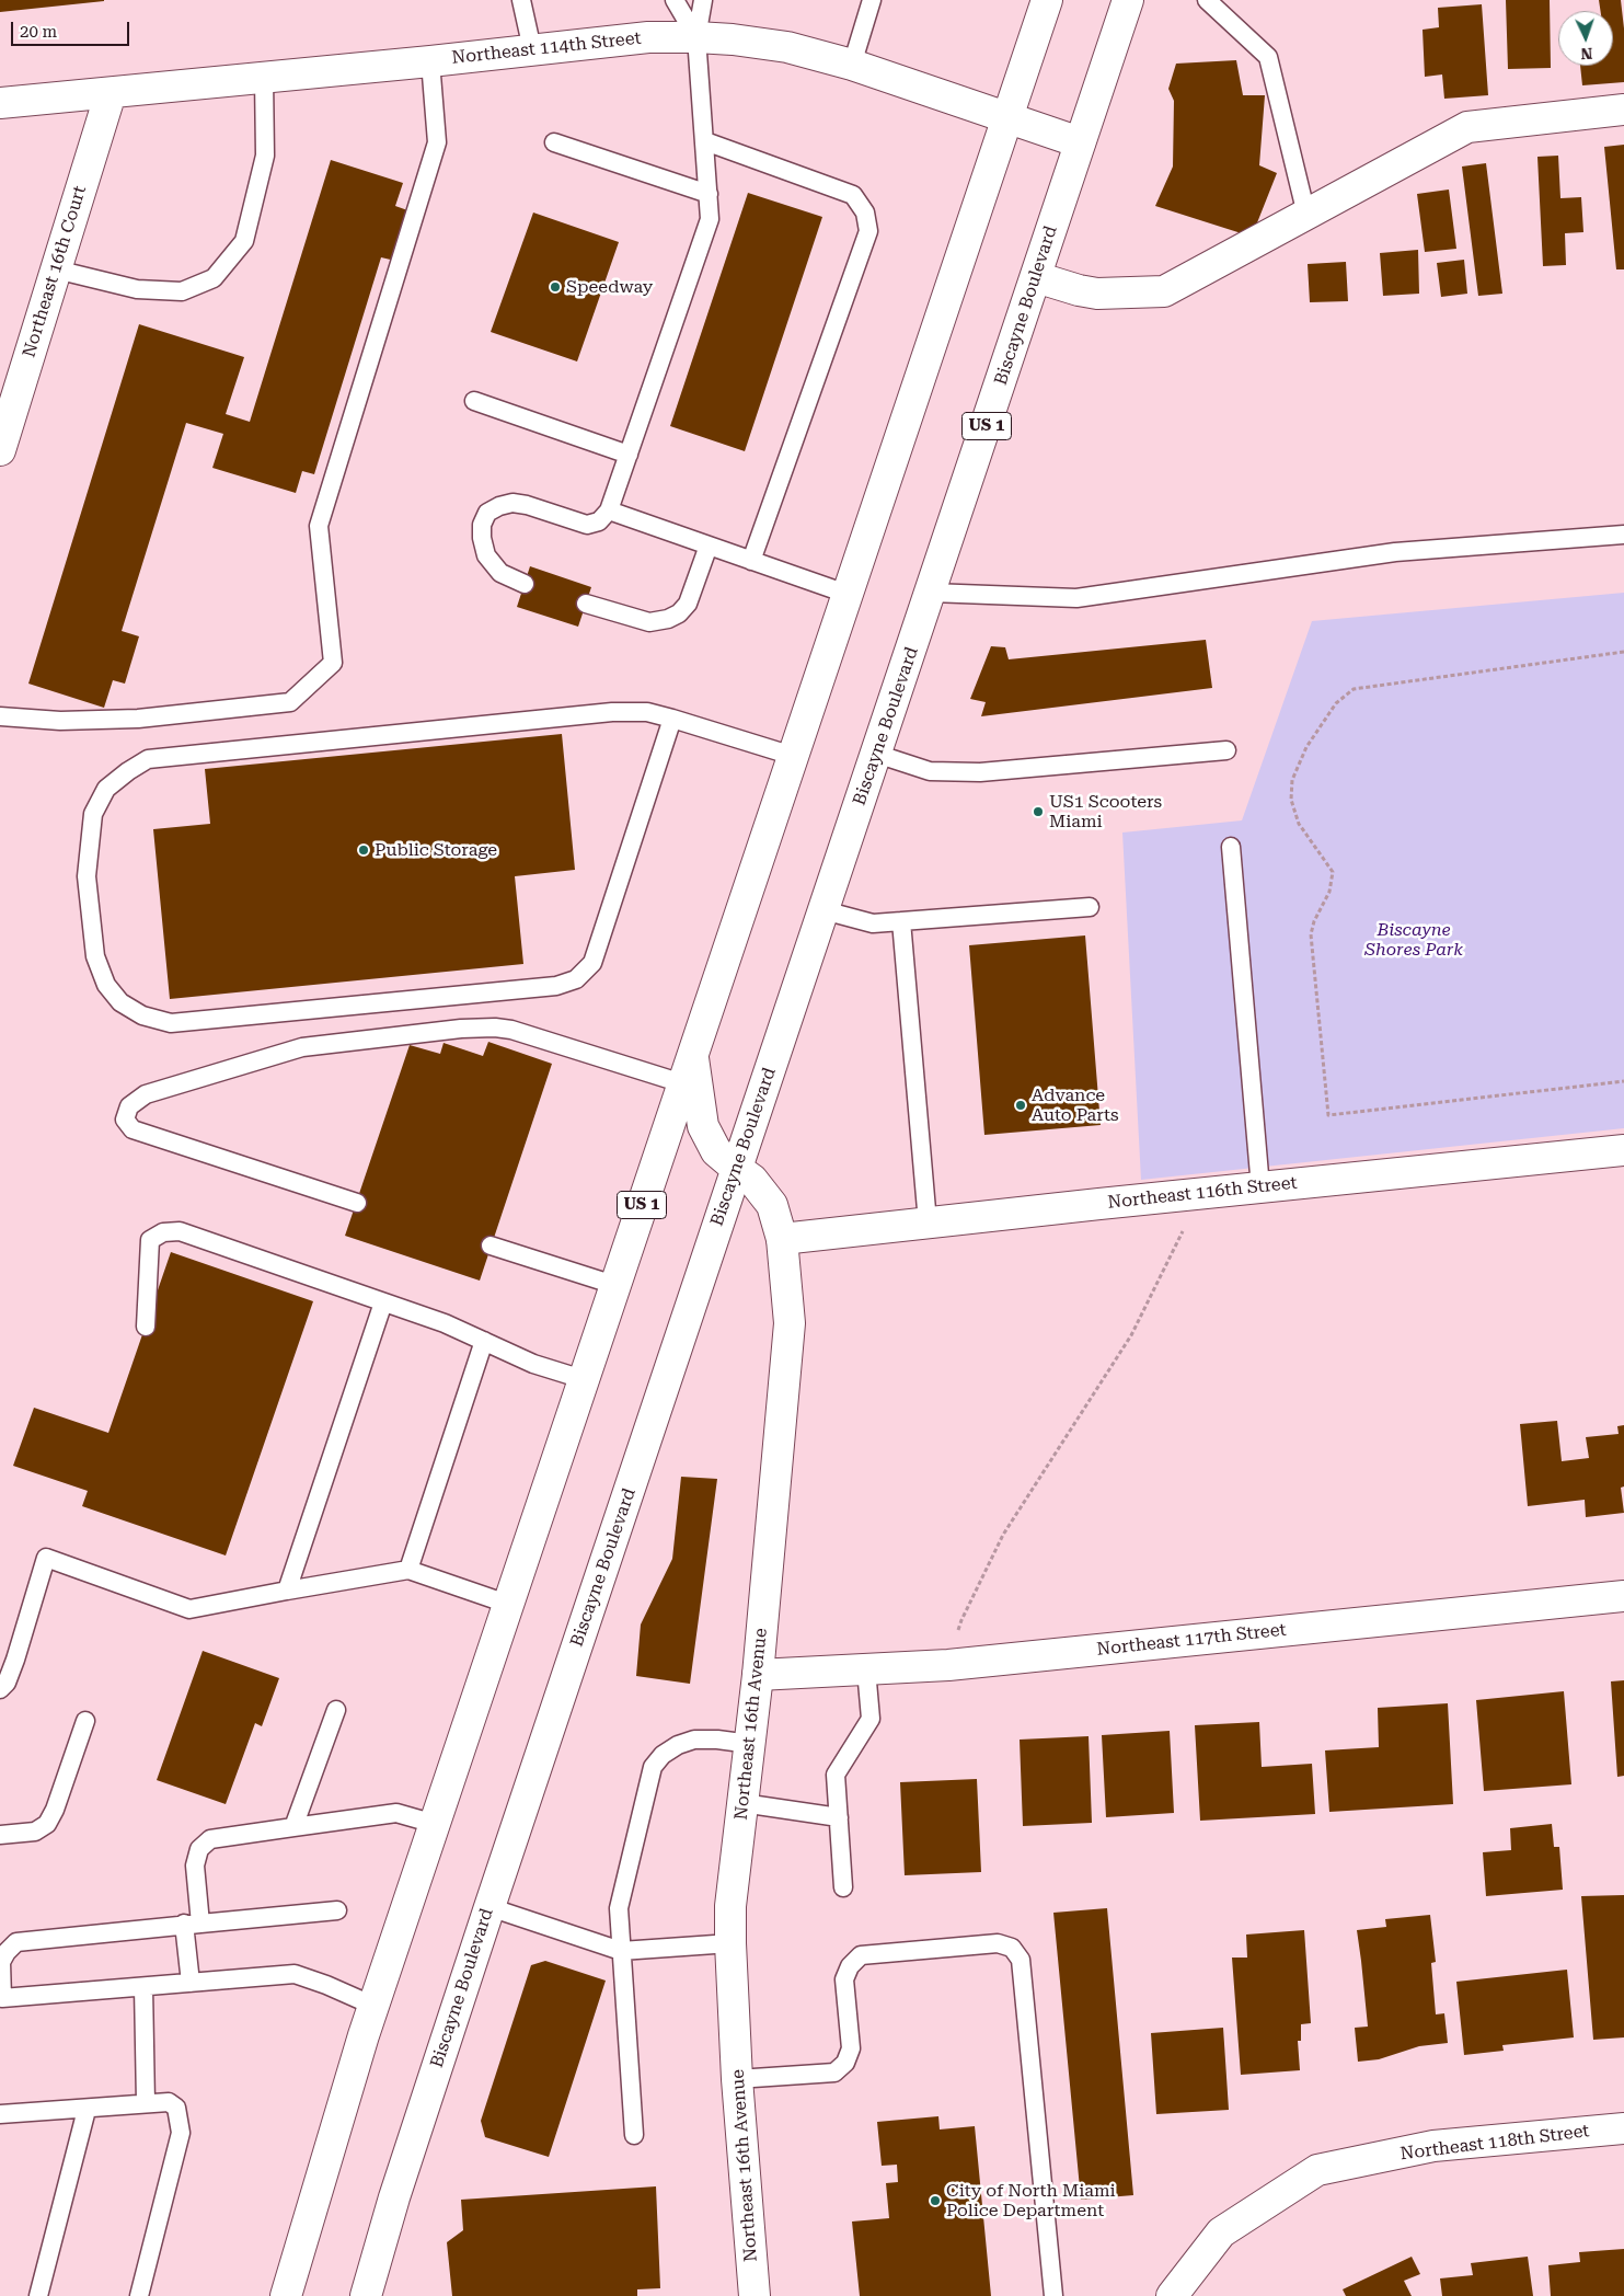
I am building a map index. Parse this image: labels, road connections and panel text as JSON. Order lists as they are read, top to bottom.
{
  "streets": {
    "street": [
      "Northeast 114th Street",
      "Northeast 16th Court",
      "Biscayne Boulevard",
      "US 1",
      "Northeast 116th Street",
      "Northeast 117th Street",
      "Northeast 16th Avenue",
      "Northeast 118th Street"
    ]
  },
  "crossings": [
    ["Northeast 114th Street", "Northeast 16th Court"],
    ["Northeast 114th Street", "Biscayne Boulevard"],
    ["Northeast 114th Street", "US 1"],
    ["Biscayne Boulevard", "Northeast 16th Avenue"],
    ["US 1", "Northeast 16th Avenue"],
    ["Northeast 116th Street", "Northeast 16th Avenue"],
    ["Northeast 117th Street", "Northeast 16th Avenue"]
  ],
  "parks": ["Biscayne Shores Park"],
  "places": [
    "Speedway",
    "US1 Scooters Miami",
    "Public Storage",
    "Advance Auto Parts",
    "City of North Miami Police Department"
  ],
  "scale_bar": "20 m",
  "north": "bottom"
}
